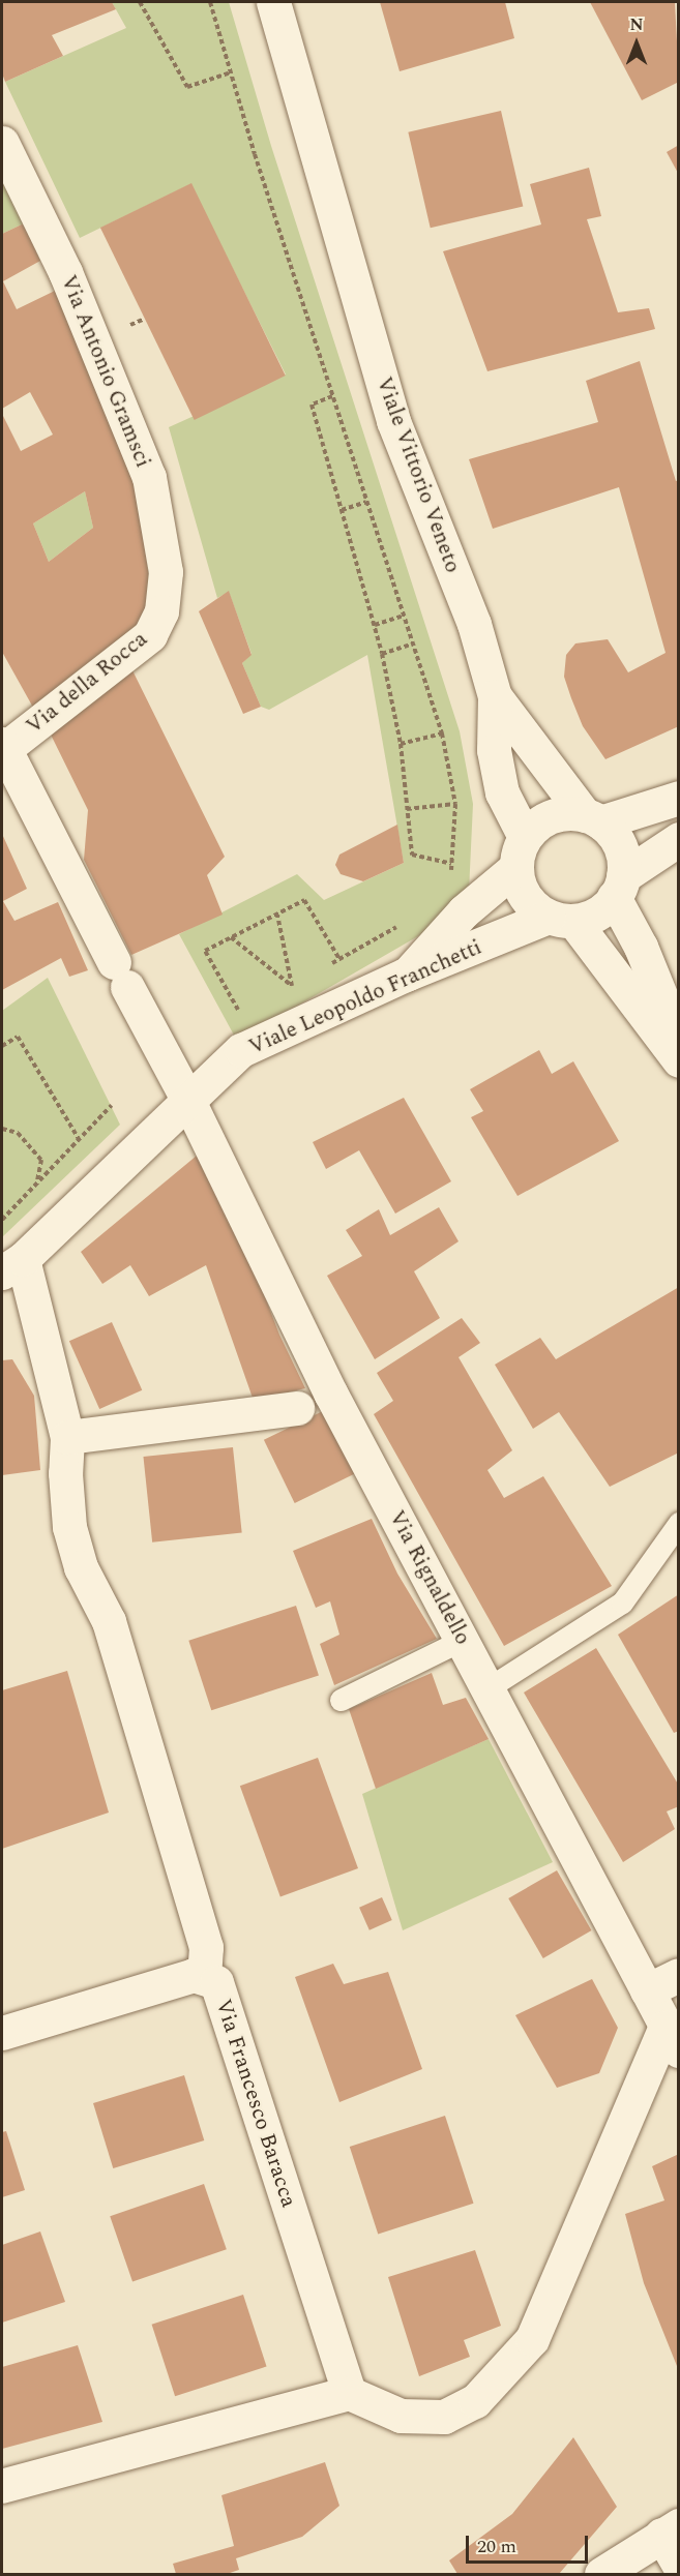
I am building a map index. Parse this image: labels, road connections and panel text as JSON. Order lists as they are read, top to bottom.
{
  "streets": {
    "street": [
      "Via Antonio Gramsci",
      "Viale Vittorio Veneto",
      "Via della Rocca",
      "Viale Leopoldo Franchetti",
      "Via Rignaldello",
      "Via Francesco Baracca"
    ]
  },
  "crossings": [
    ["Via Antonio Gramsci", "Via della Rocca"],
    ["Viale Vittorio Veneto", "Viale Leopoldo Franchetti"],
    ["Via della Rocca", "Via Rignaldello"],
    ["Viale Leopoldo Franchetti", "Via Rignaldello"],
    ["Viale Leopoldo Franchetti", "Via Francesco Baracca"]
  ],
  "scale_bar": "20 m",
  "north": "top"
}
